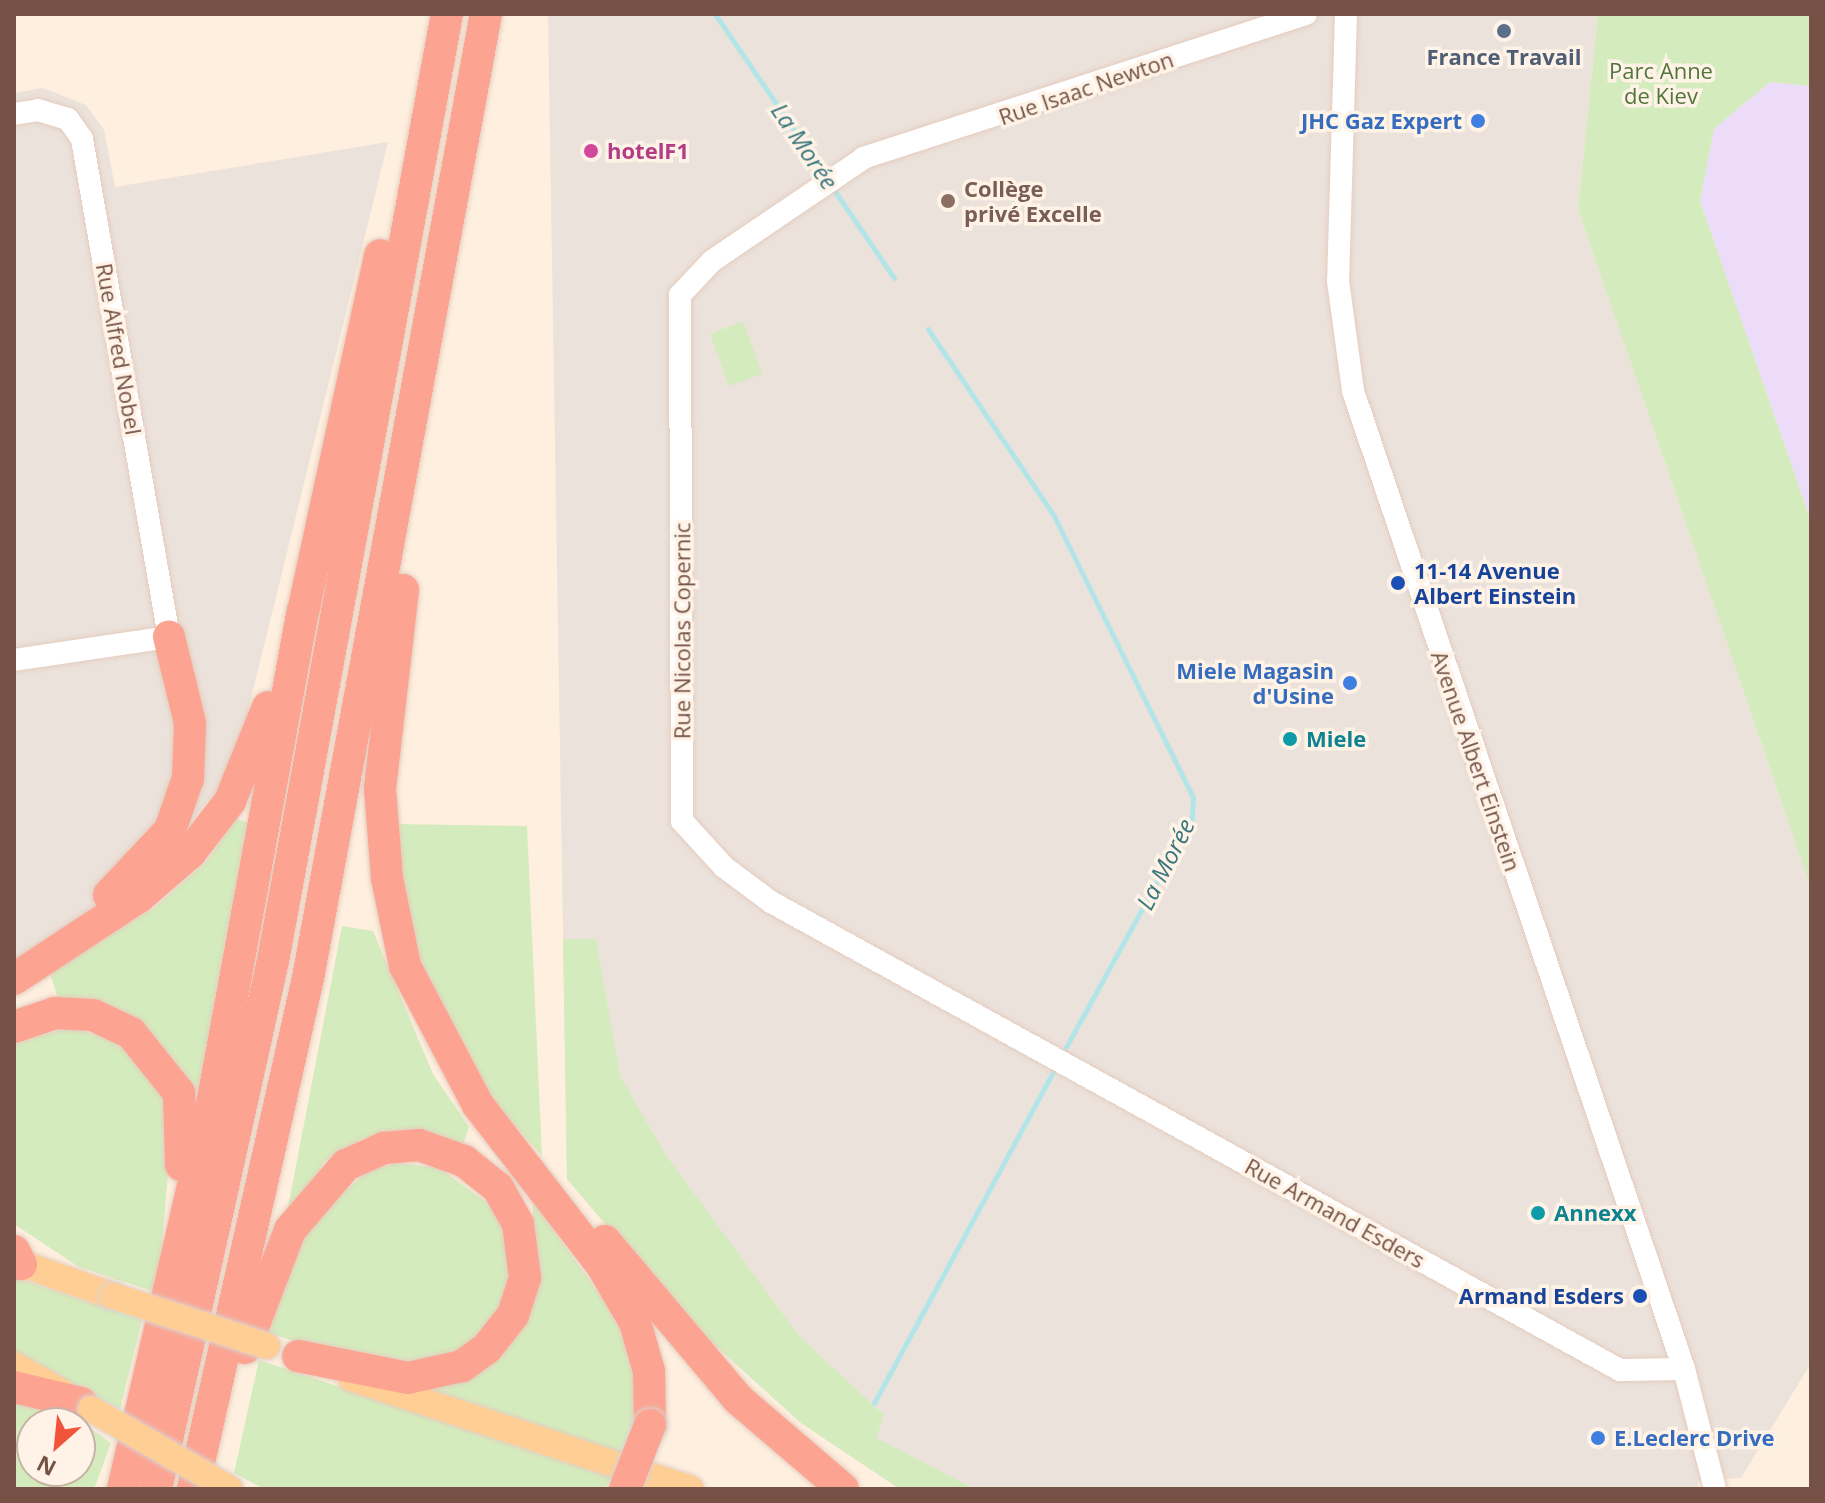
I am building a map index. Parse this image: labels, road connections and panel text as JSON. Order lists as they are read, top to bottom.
{
  "streets": {
    "street": [
      "Rue Isaac Newton",
      "Rue Alfred Nobel",
      "Rue Nicolas Copernic",
      "Avenue Albert Einstein",
      "Rue Armand Esders"
    ]
  },
  "crossings": [
    ["Rue Isaac Newton", "Rue Nicolas Copernic"],
    ["Rue Nicolas Copernic", "Rue Armand Esders"],
    ["Avenue Albert Einstein", "Rue Armand Esders"]
  ],
  "water": ["La Morée"],
  "parks": ["Parc Anne de Kiev"],
  "places": [
    "France Travail",
    "JHC Gaz Expert",
    "hotelF1",
    "Collège privé Excelle",
    "11-14 Avenue Albert Einstein",
    "Miele Magasin d'Usine",
    "Miele",
    "Annexx",
    "Armand Esders",
    "E.Leclerc Drive"
  ],
  "north": "bottom left"
}
